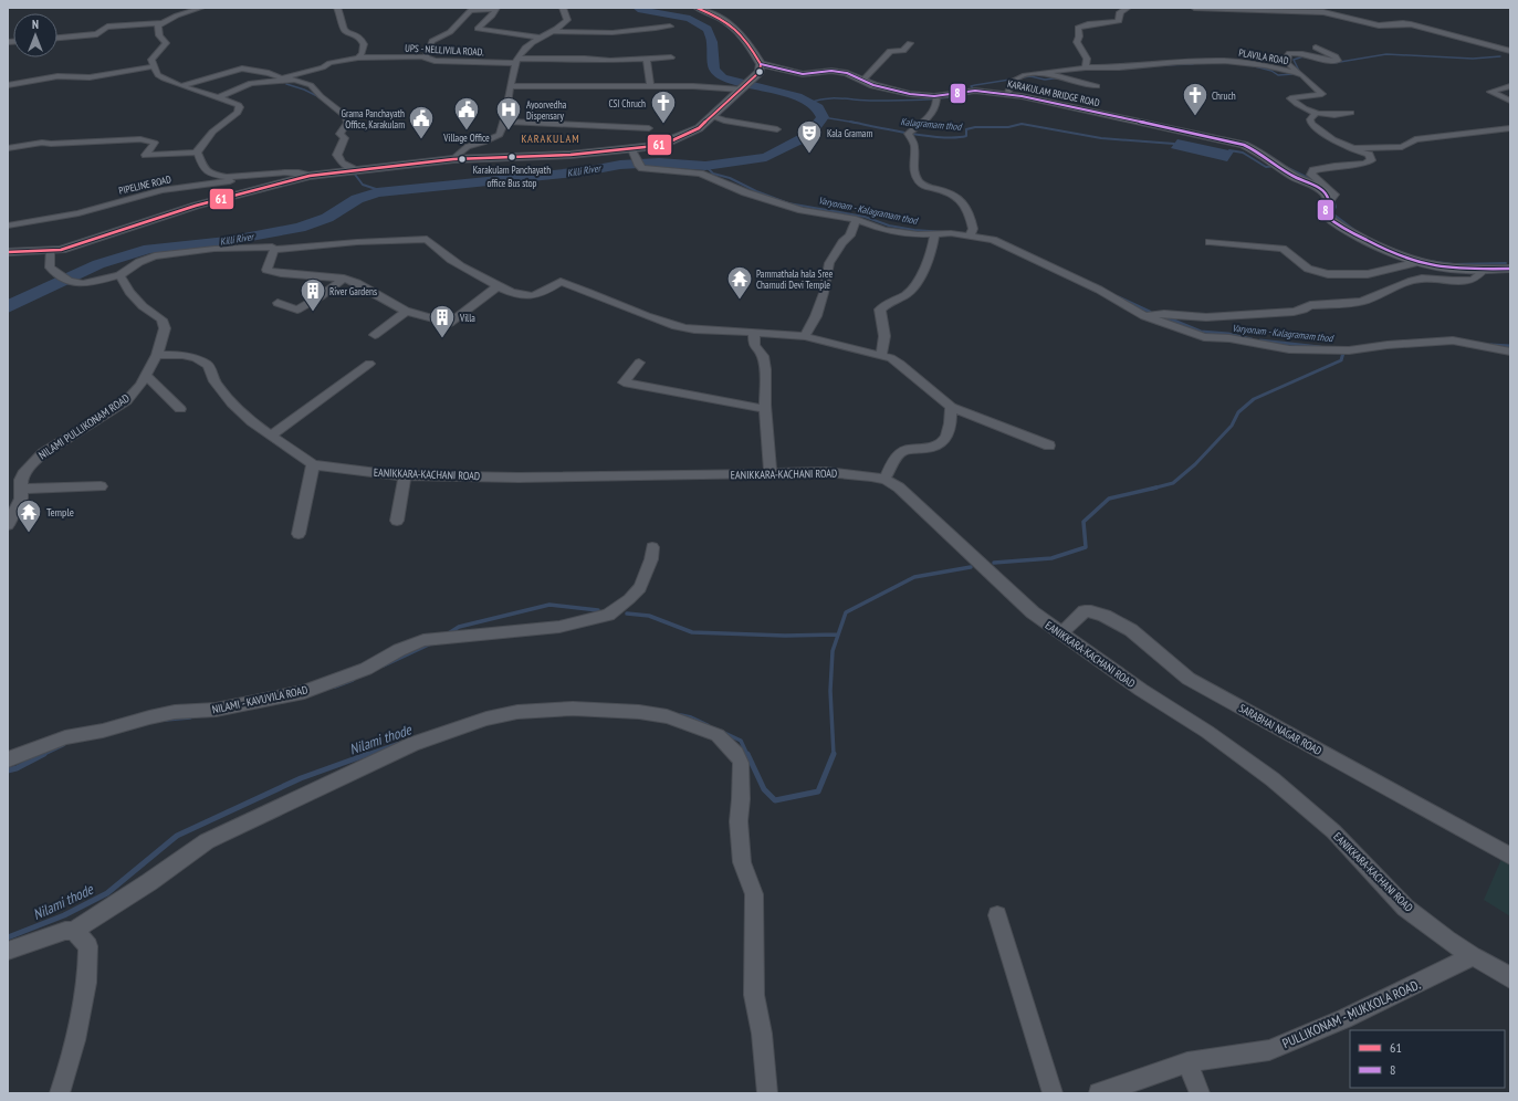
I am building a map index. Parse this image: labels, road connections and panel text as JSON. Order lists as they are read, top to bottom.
{
  "streets": {
    "main road": ["KARAKULAM BRIDGE ROAD"],
    "street": [
      "UPS - NELLIVILA ROAD.",
      "PLAVILA ROAD",
      "PIPELINE ROAD",
      "NILAMI PULLIKONAM ROAD",
      "EANIKKARA-KACHANI ROAD",
      "NILAMI - KAVUVILA ROAD",
      "SARABHAI NAGAR ROAD",
      "PULLIKONAM - MUKKOLA ROAD."
    ]
  },
  "crossings": [
    ["PLAVILA ROAD", "KARAKULAM BRIDGE ROAD"],
    ["NILAMI PULLIKONAM ROAD", "EANIKKARA-KACHANI ROAD"],
    ["EANIKKARA-KACHANI ROAD", "SARABHAI NAGAR ROAD"],
    ["EANIKKARA-KACHANI ROAD", "PULLIKONAM - MUKKOLA ROAD."]
  ],
  "districts": ["KARAKULAM"],
  "water": [
    "Kalagramam thod",
    "Killi River",
    "Varyonam - Kalagramam thod",
    "Nilami thode"
  ],
  "places": {
    "church": ["Chruch", "CSI Chruch"],
    "public building": ["Village Office", "Grama Panchayath Office, Karakulam"],
    "hospital": ["Ayoorvedha Dispensary"],
    "theatre": ["Kala Gramam"],
    "other": ["Karakulam Panchayath office Bus stop"],
    "temple": ["Pammathala hala Sree Chamudi Devi Temple", "Temple"],
    "building": ["River Gardens", "Villa"]
  },
  "lines": ["transit line 61", "transit line 8"],
  "legend": ["61", "8"],
  "north": "top"
}
